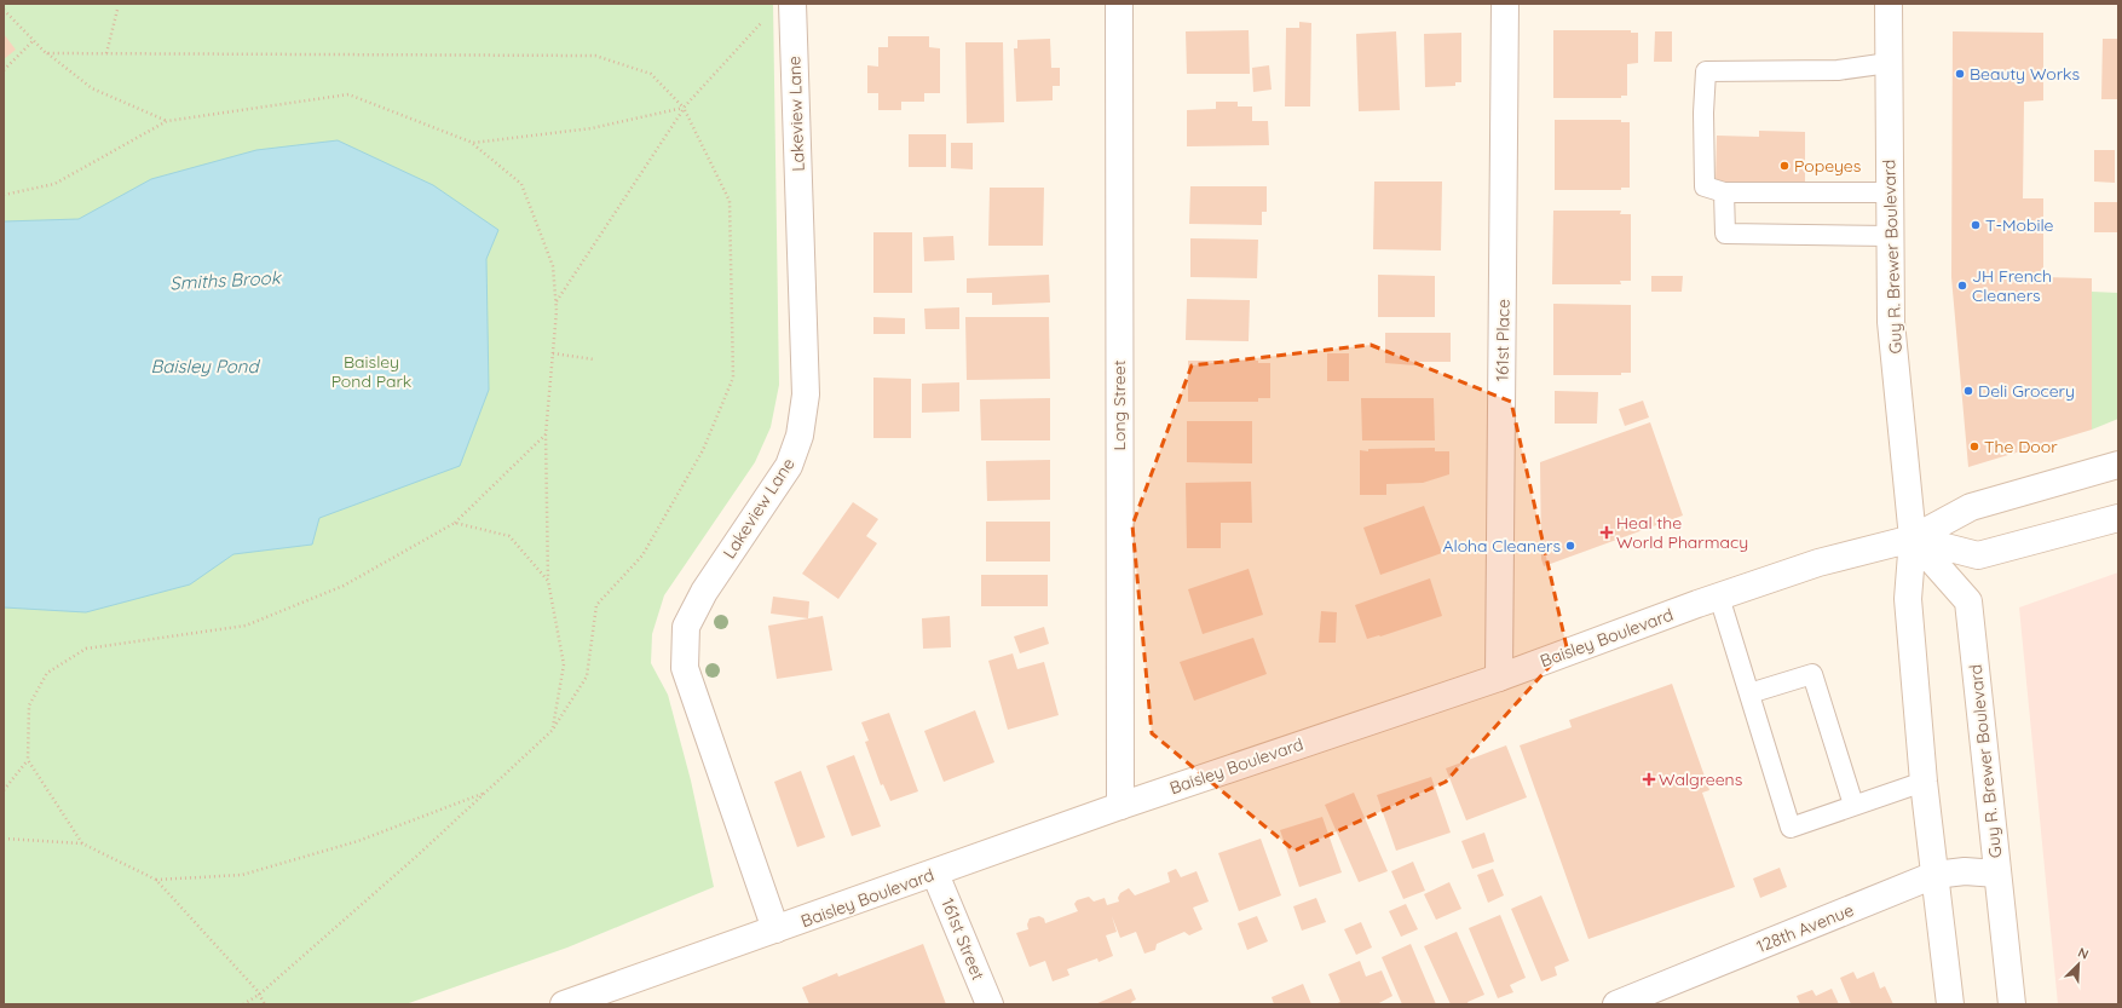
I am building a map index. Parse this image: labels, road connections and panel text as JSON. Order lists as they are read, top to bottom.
{
  "streets": {
    "main road": [
      "Lakeview Lane",
      "Guy R. Brewer Boulevard",
      "161st Place",
      "Long Street",
      "Baisley Boulevard",
      "128th Avenue",
      "161st Street"
    ]
  },
  "crossings": [
    ["Lakeview Lane", "Baisley Boulevard"],
    ["Guy R. Brewer Boulevard", "Baisley Boulevard"],
    ["Guy R. Brewer Boulevard", "128th Avenue"],
    ["161st Place", "Baisley Boulevard"],
    ["Long Street", "Baisley Boulevard"],
    ["Baisley Boulevard", "161st Street"]
  ],
  "water": ["Smiths Brook", "Baisley Pond"],
  "parks": ["Baisley Pond Park"],
  "places": {
    "other": [
      "Beauty Works",
      "Popeyes",
      "T-Mobile",
      "JH French Cleaners",
      "Deli Grocery",
      "The Door",
      "Aloha Cleaners"
    ],
    "health": ["Heal the World Pharmacy", "Walgreens"]
  },
  "north": "top right"
}
